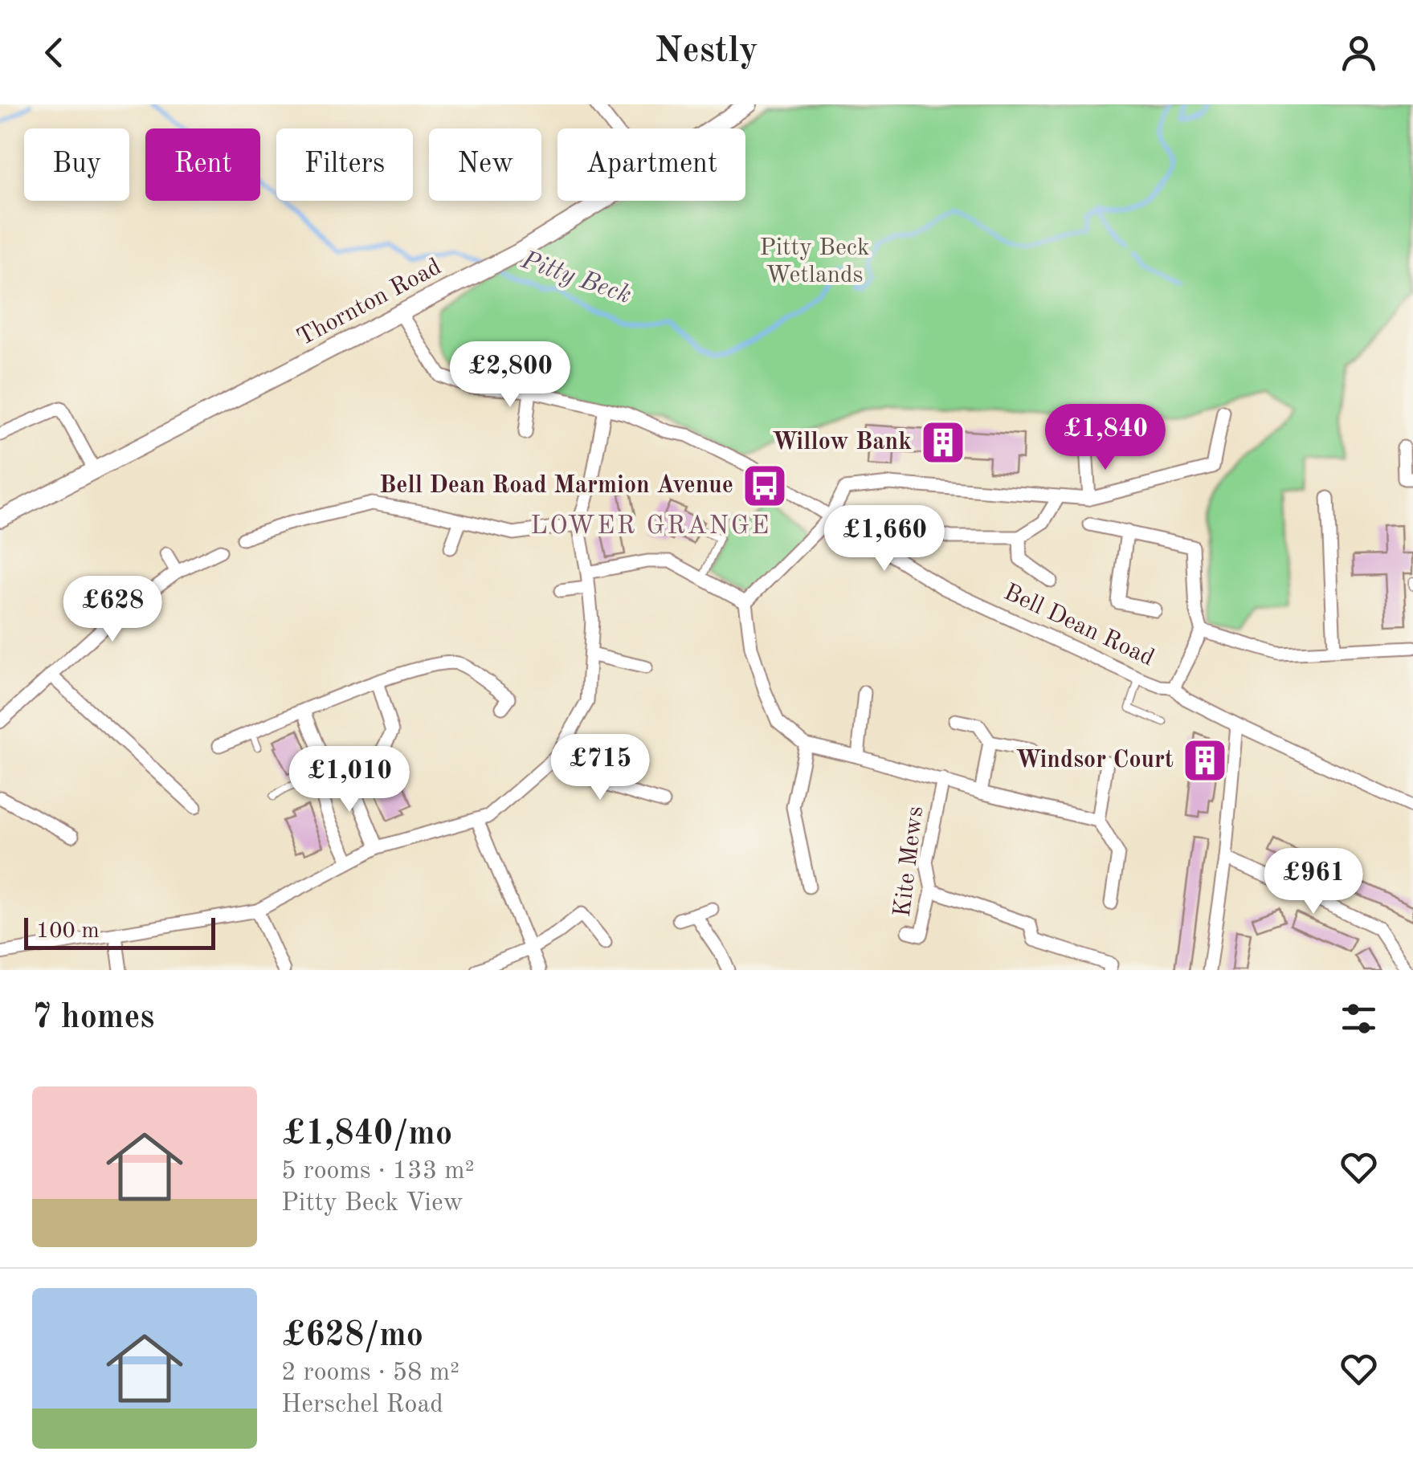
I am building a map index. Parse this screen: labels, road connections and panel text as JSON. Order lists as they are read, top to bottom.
{
  "streets": {
    "main road": ["Thornton Road"],
    "street": ["Bell Dean Road", "Kite Mews"]
  },
  "crossings": [
    ["Thornton Road", "Bell Dean Road"]
  ],
  "districts": ["LOWER GRANGE"],
  "water": ["Pitty Beck"],
  "parks": ["Pitty Beck Wetlands"],
  "places": {
    "building": ["Willow Bank", "Windsor Court"],
    "bus stop": ["Bell Dean Road Marmion Avenue"]
  },
  "scale_bar": "100 m",
  "page": {
    "header": "Nestly",
    "chip": [
      "Buy",
      "Rent",
      "Filters",
      "New",
      "Apartment"
    ],
    "price": [
      "£2,800",
      "£1,840",
      "£1,660",
      "£628",
      "£715",
      "£1,010",
      "£961"
    ],
    "scale": "100 m",
    "heading": "7 homes",
    "list": [
      {
        "name": "£1,840/mo",
        "note": "5 rooms · 133 m² · Pitty Beck View"
      },
      {
        "name": "£628/mo",
        "note": "2 rooms · 58 m² · Herschel Road"
      }
    ]
  }
}
